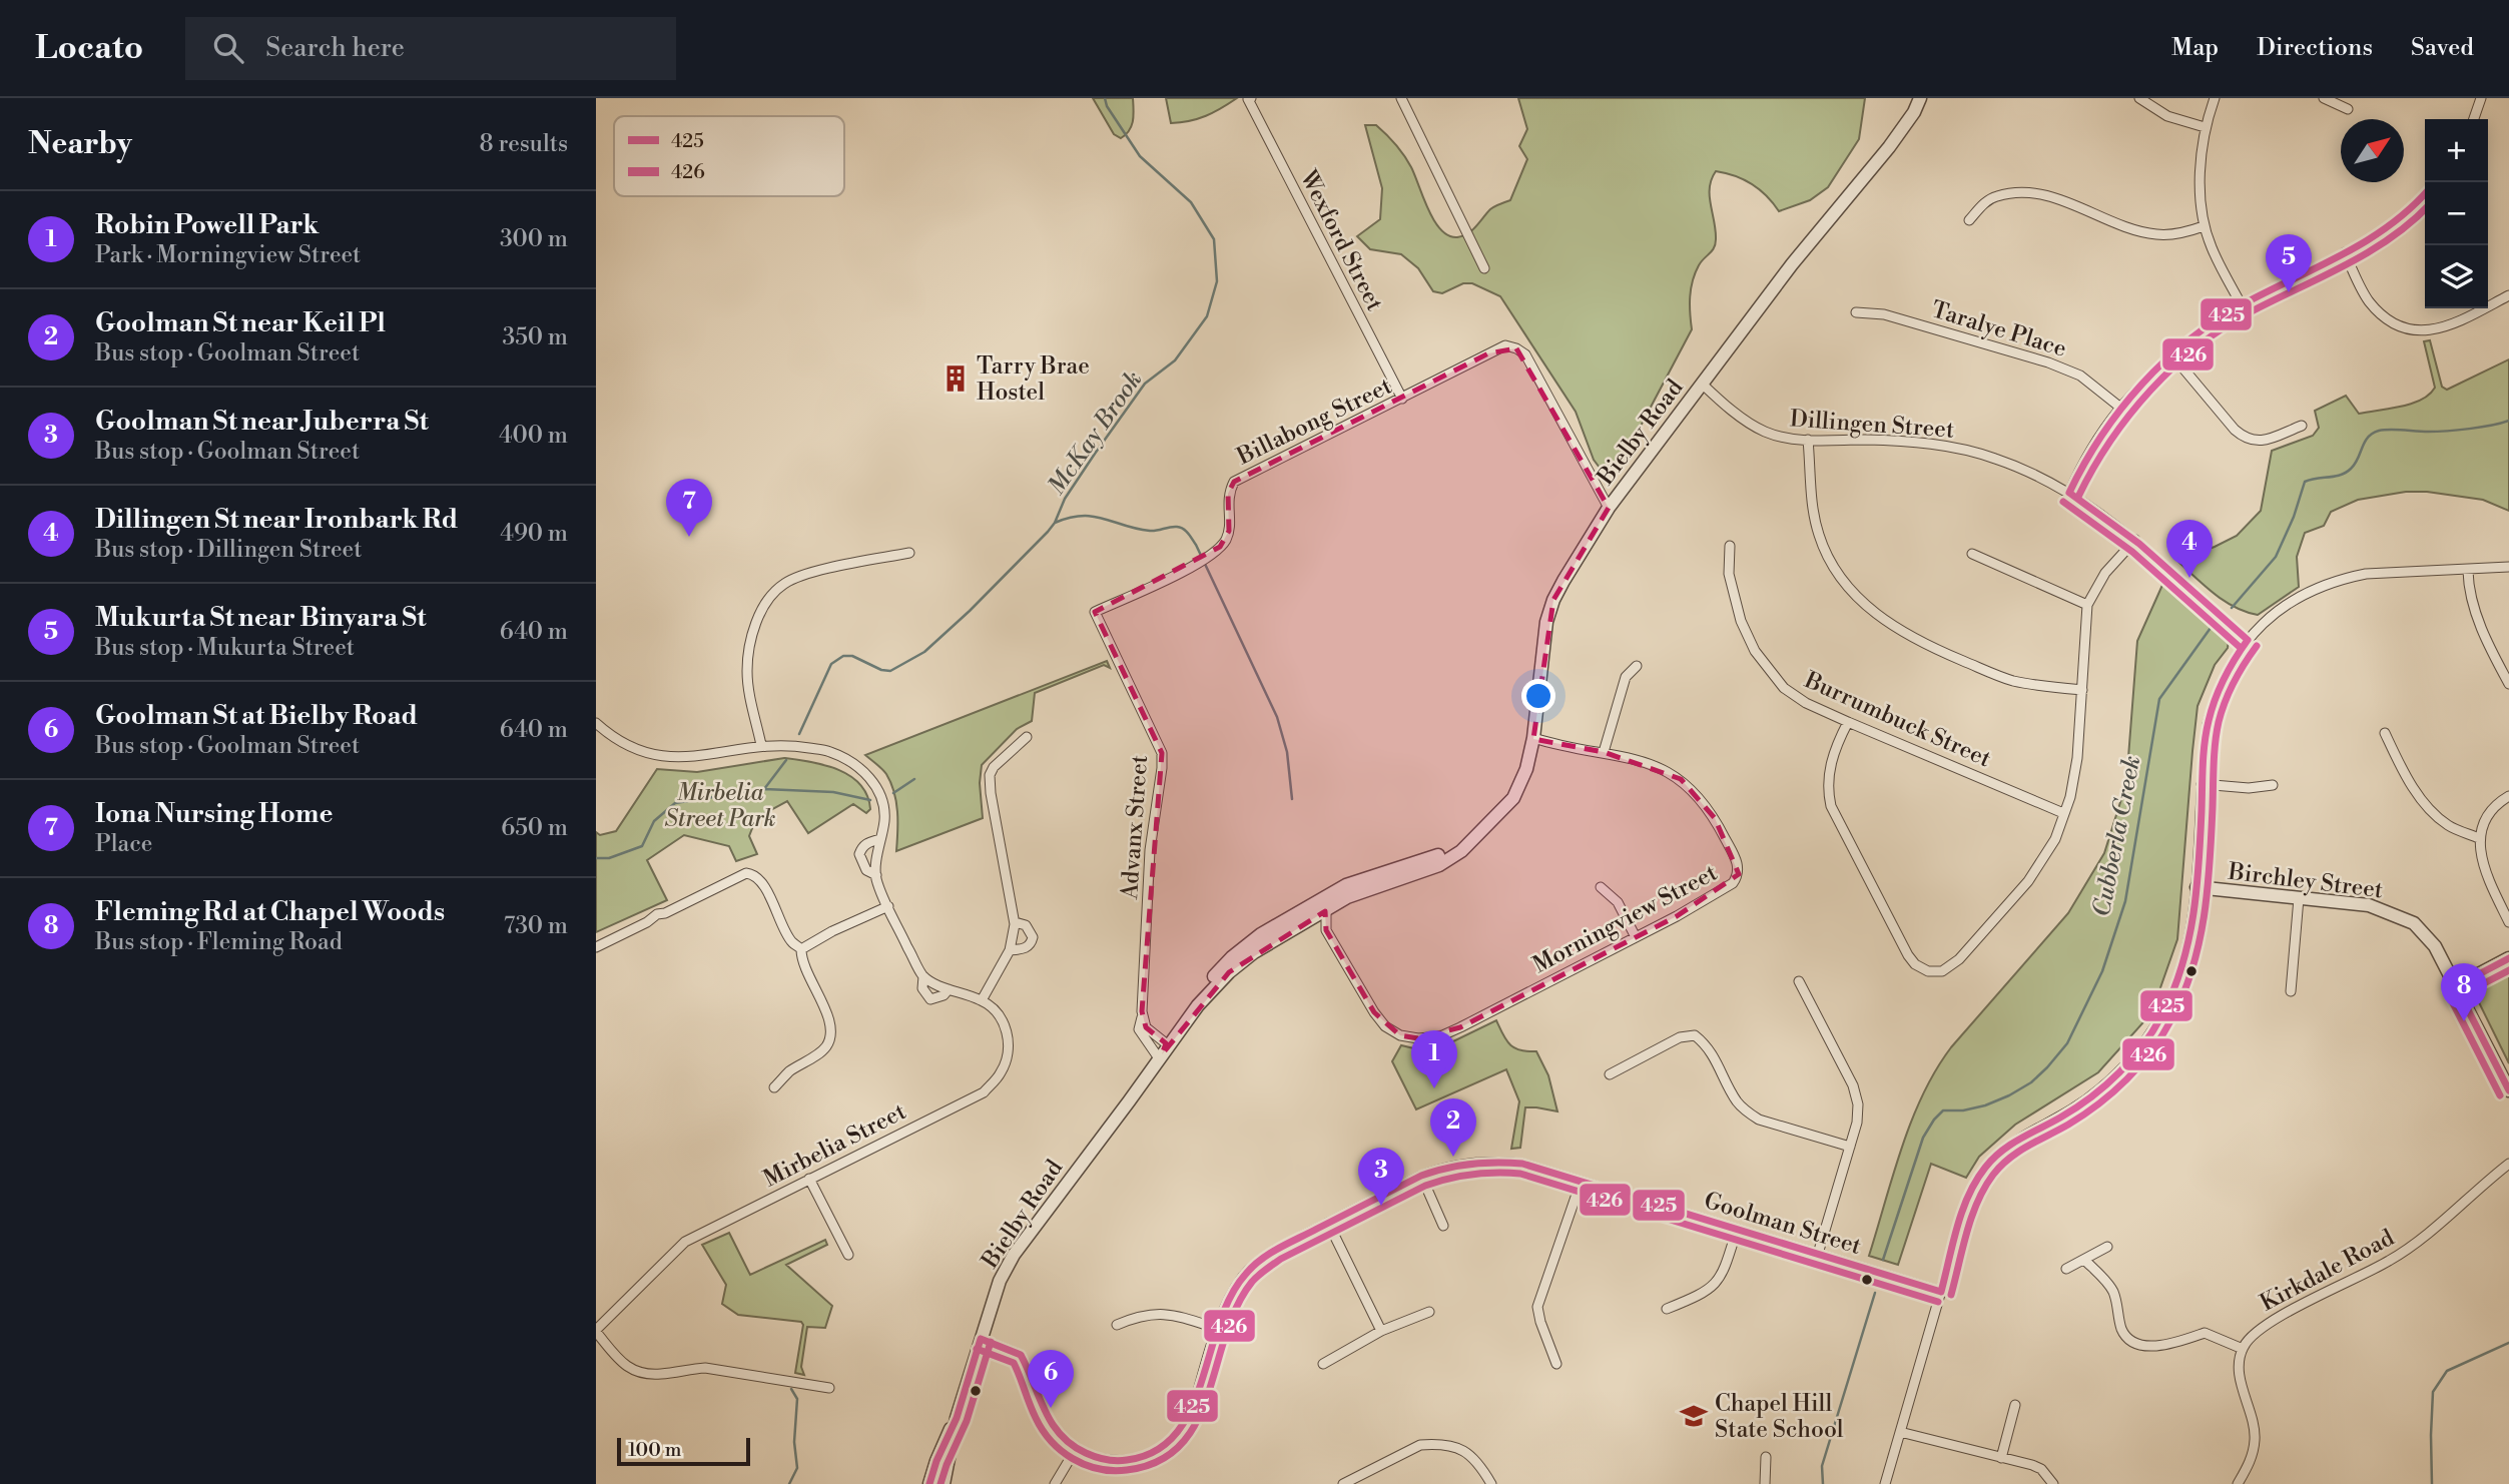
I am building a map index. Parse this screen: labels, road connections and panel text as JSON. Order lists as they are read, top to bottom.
{
  "streets": {
    "street": [
      "Wexford Street",
      "Taralye Place",
      "Billabong Street",
      "Dillingen Street",
      "Bielby Road",
      "Burrumbuck Street",
      "Advanx Street",
      "Birchley Street",
      "Morningview Street",
      "Mirbelia Street",
      "Goolman Street",
      "Kirkdale Road"
    ]
  },
  "crossings": [
    ["Wexford Street", "Billabong Street"],
    ["Billabong Street", "Bielby Road"],
    ["Billabong Street", "Advanx Street"],
    ["Dillingen Street", "Bielby Road"],
    ["Bielby Road", "Advanx Street"],
    ["Bielby Road", "Morningview Street"],
    ["Bielby Road", "Goolman Street"]
  ],
  "water": ["McKay Brook", "Cubberla Creek"],
  "parks": ["Mirbelia Street Park"],
  "places": {
    "building": ["Tarry Brae Hostel"],
    "school or university": ["Chapel Hill State School"]
  },
  "lines": ["transit line 425", "transit line 426"],
  "legend": ["425", "426"],
  "scale_bar": "100 m",
  "north": "top right",
  "page": {
    "header": "Locato",
    "search": "Search here",
    "nav": ["Map", "Directions", "Saved"],
    "heading": ["Nearby", "8 results"],
    "map_buttons": ["+", "−"],
    "list": [
      {
        "mark": "1",
        "name": "Robin Powell Park",
        "note": "Park · Morningview Street",
        "value": "300 m"
      },
      {
        "mark": "2",
        "name": "Goolman St near Keil Pl",
        "note": "Bus stop · Goolman Street",
        "value": "350 m"
      },
      {
        "mark": "3",
        "name": "Goolman St near Juberra St",
        "note": "Bus stop · Goolman Street",
        "value": "400 m"
      },
      {
        "mark": "4",
        "name": "Dillingen St near Ironbark Rd",
        "note": "Bus stop · Dillingen Street",
        "value": "490 m"
      },
      {
        "mark": "5",
        "name": "Mukurta St near Binyara St",
        "note": "Bus stop · Mukurta Street",
        "value": "640 m"
      },
      {
        "mark": "6",
        "name": "Goolman St at Bielby Road",
        "note": "Bus stop · Goolman Street",
        "value": "640 m"
      },
      {
        "mark": "7",
        "name": "Iona Nursing Home",
        "note": "Place",
        "value": "650 m"
      },
      {
        "mark": "8",
        "name": "Fleming Rd at Chapel Woods",
        "note": "Bus stop · Fleming Road",
        "value": "730 m"
      }
    ],
    "pins": [
      "5",
      "7",
      "4",
      "8",
      "1",
      "2",
      "3",
      "6"
    ],
    "scale": "100 m"
  }
}
